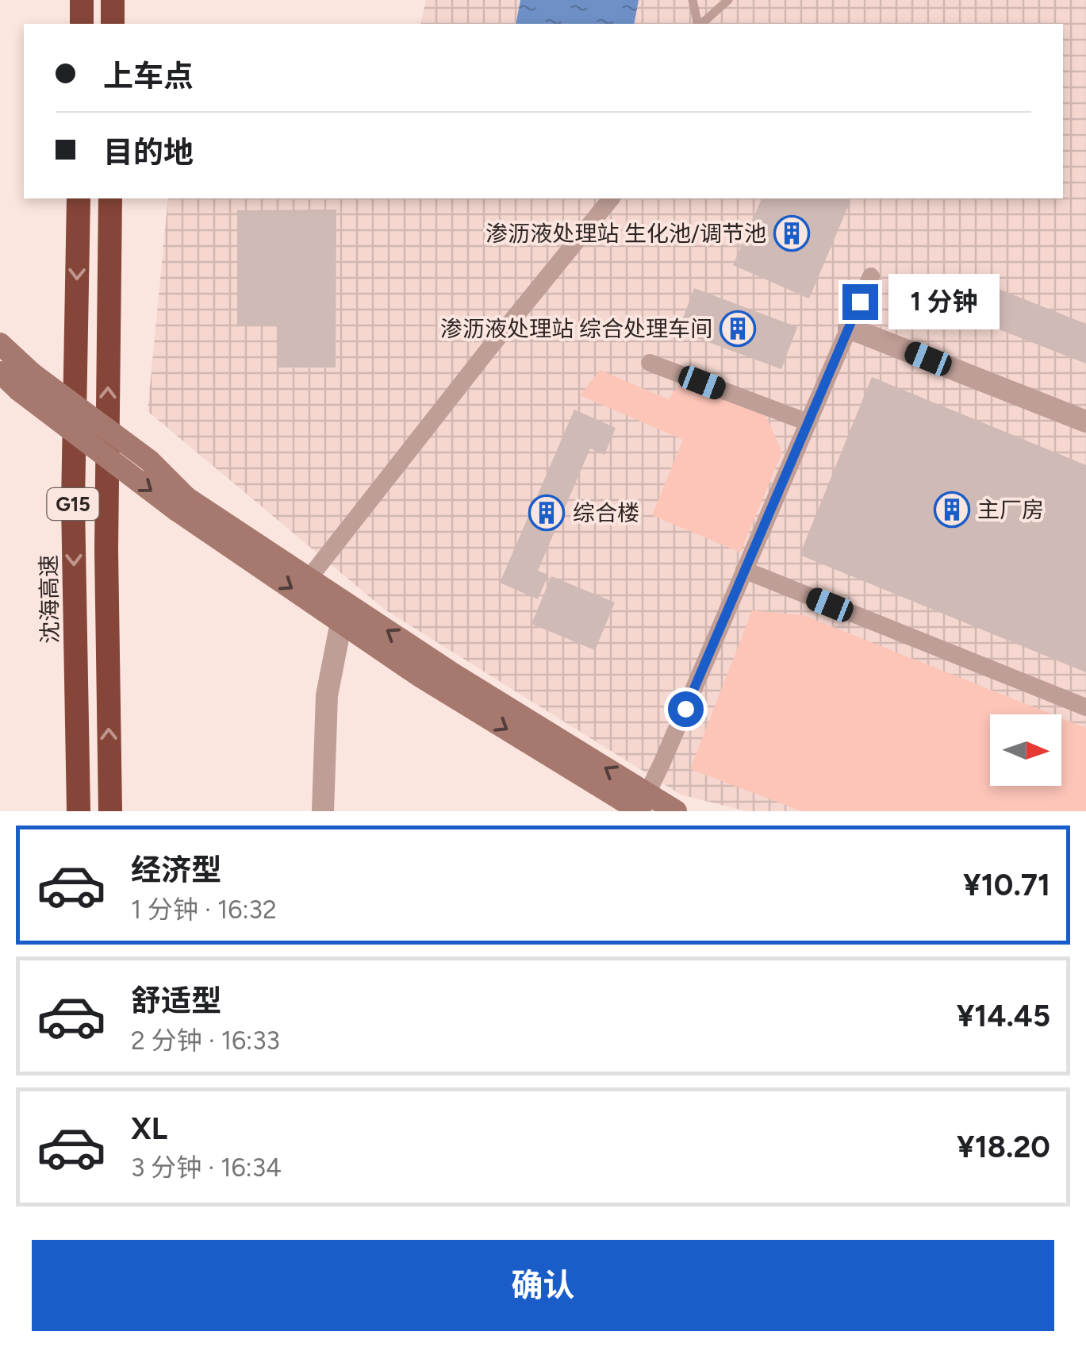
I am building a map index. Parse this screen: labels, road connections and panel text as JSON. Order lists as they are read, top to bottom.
{
  "streets": {
    "highway": ["G15", "沈海高速"]
  },
  "places": {
    "building": [
      "渗沥液处理站 生化池/调节池",
      "渗沥液处理站 综合处理车间",
      "主厂房",
      "综合楼"
    ]
  },
  "north": "right",
  "page": {
    "banner": ["上车点", "目的地"],
    "bubble": "1 分钟",
    "list": [
      {
        "name": "经济型",
        "note": "1 分钟 · 16:32",
        "value": "¥10.71"
      },
      {
        "name": "舒适型",
        "note": "2 分钟 · 16:33",
        "value": "¥14.45"
      },
      {
        "name": "XL",
        "note": "3 分钟 · 16:34",
        "value": "¥18.20"
      }
    ],
    "buttons": "确认"
  }
}
